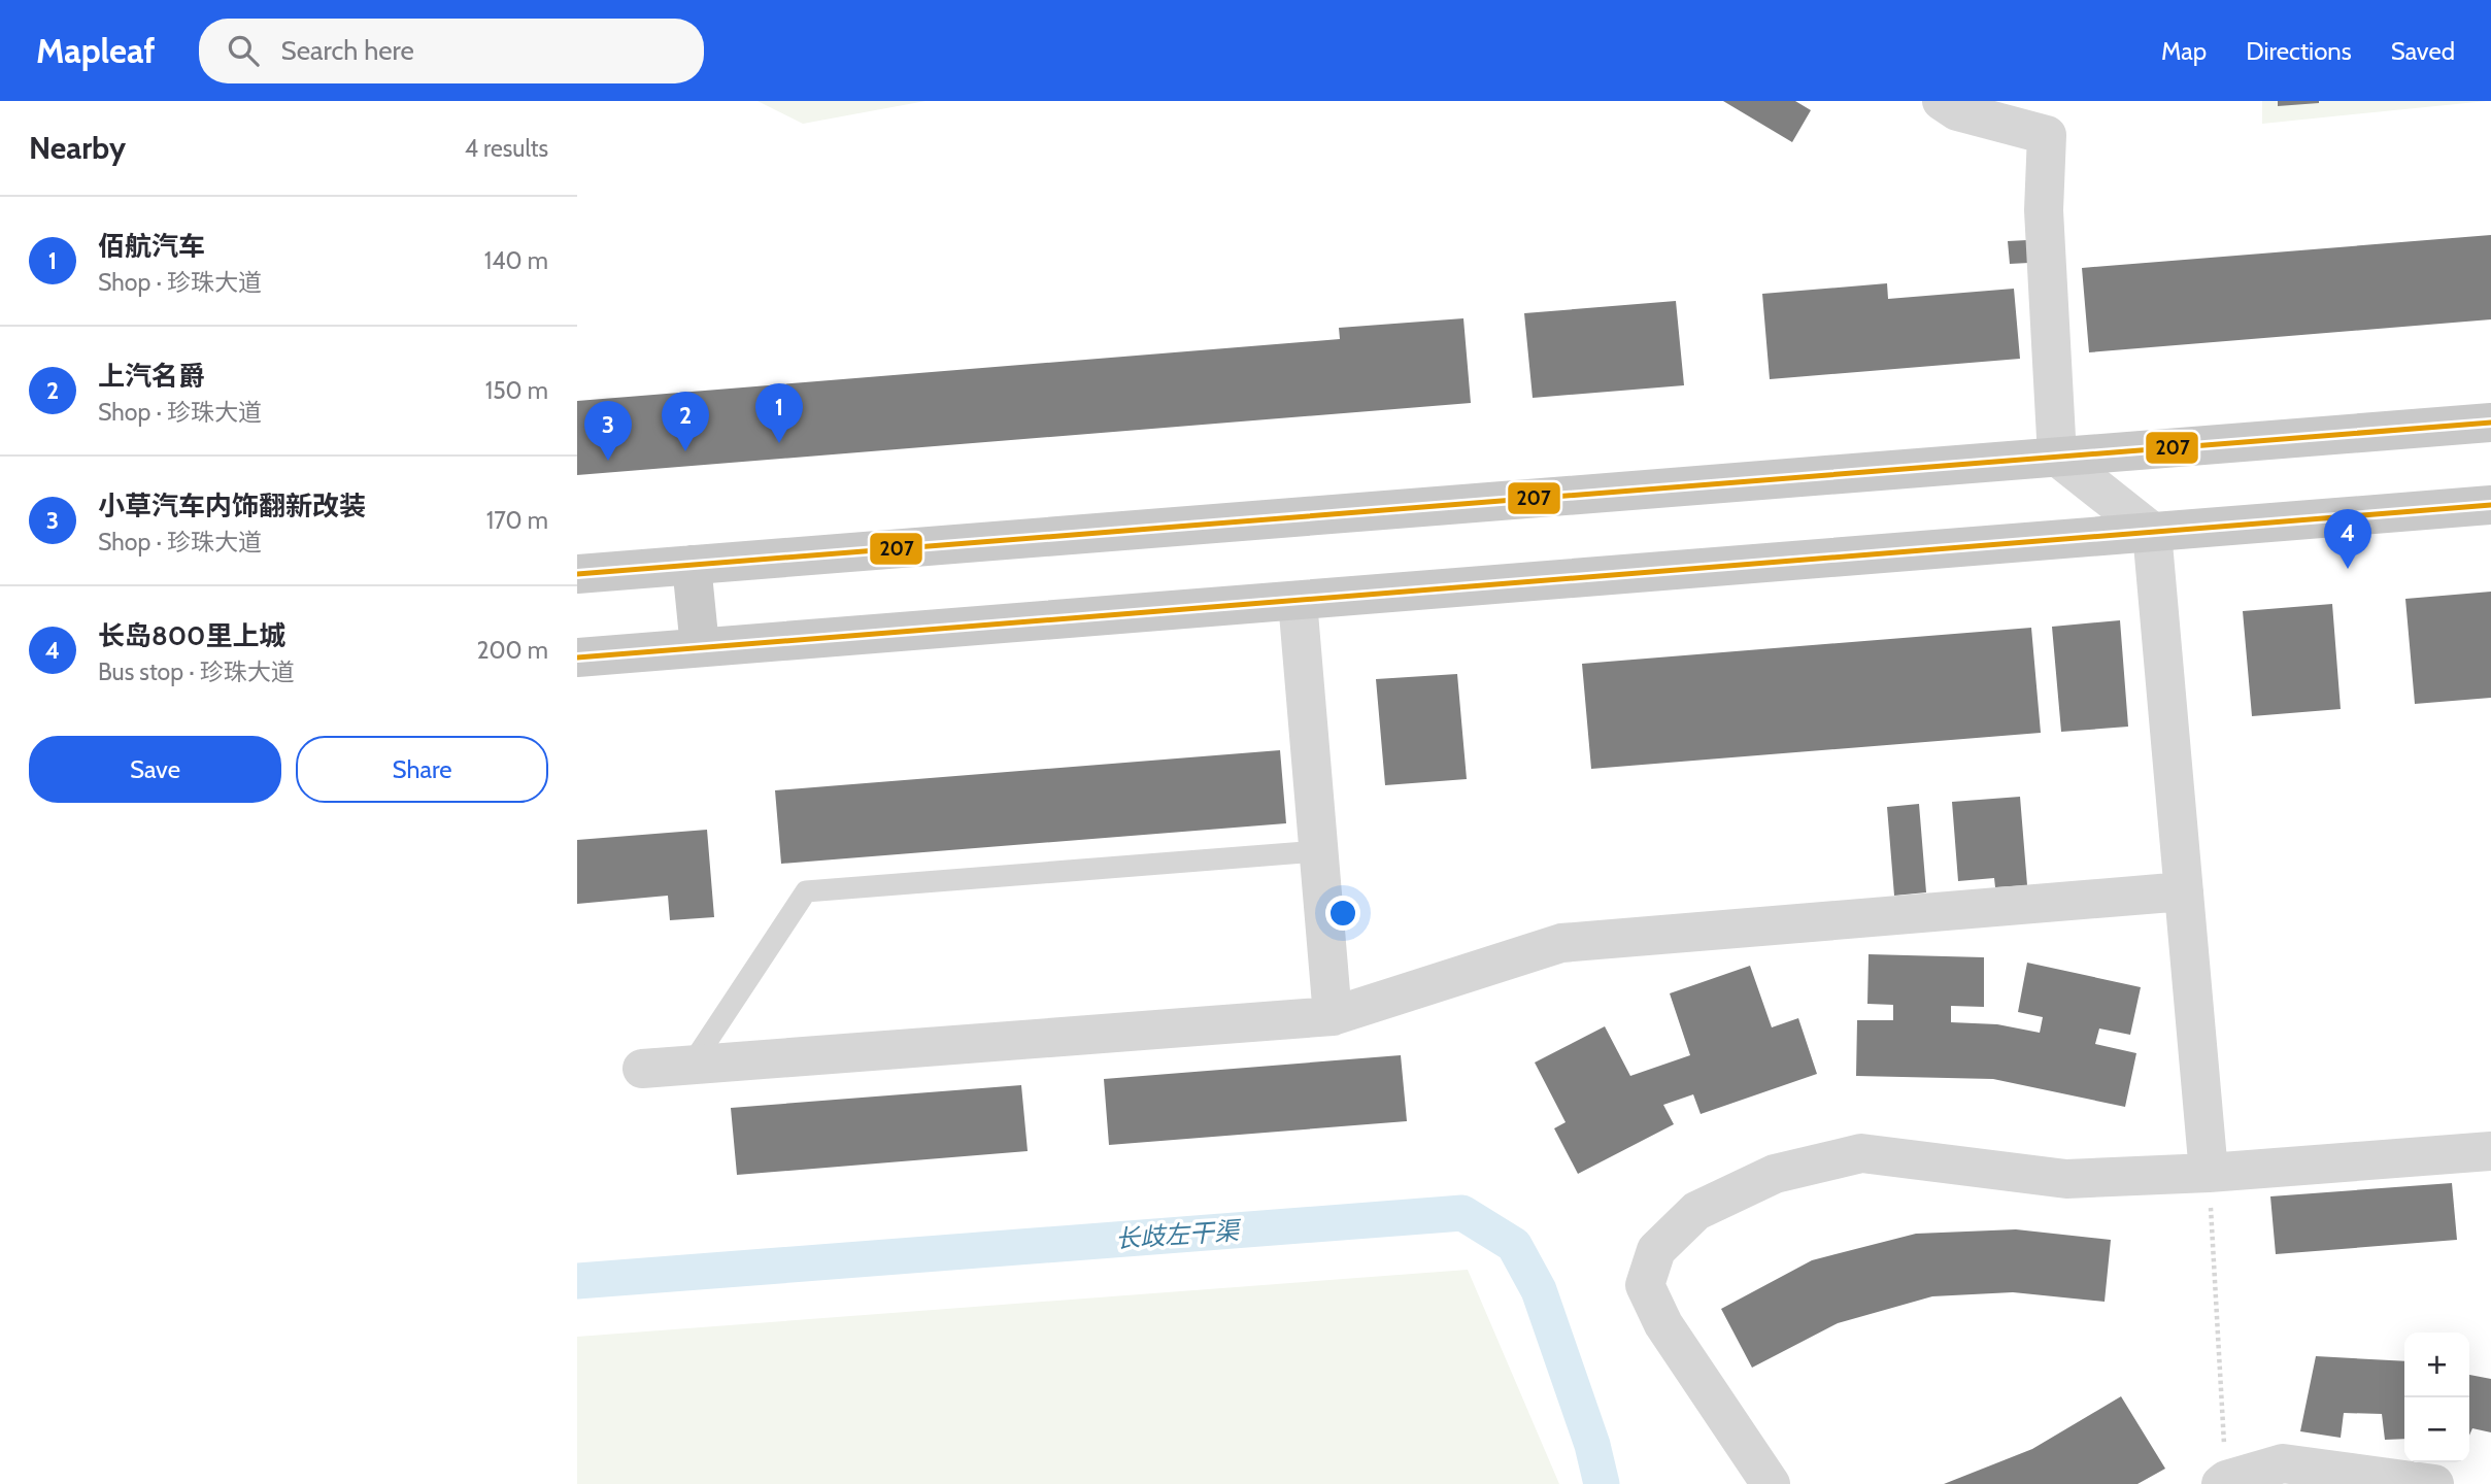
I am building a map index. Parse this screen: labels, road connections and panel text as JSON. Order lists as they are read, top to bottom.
{
  "water": ["长歧左干渠"],
  "lines": ["transit line 207"],
  "page": {
    "header": "Mapleaf",
    "search": "Search here",
    "nav": ["Map", "Directions", "Saved"],
    "heading": ["Nearby", "4 results"],
    "list": [
      {
        "mark": "1",
        "name": "佰航汽车",
        "note": "Shop · 珍珠大道",
        "value": "140 m"
      },
      {
        "mark": "2",
        "name": "上汽名爵",
        "note": "Shop · 珍珠大道",
        "value": "150 m"
      },
      {
        "mark": "3",
        "name": "小草汽车内饰翻新改装",
        "note": "Shop · 珍珠大道",
        "value": "170 m"
      },
      {
        "mark": "4",
        "name": "长岛800里上城",
        "note": "Bus stop · 珍珠大道",
        "value": "200 m"
      }
    ],
    "pins": [
      "1",
      "2",
      "3",
      "4"
    ],
    "buttons": ["Save", "Share"],
    "map_buttons": ["+", "−"]
  }
}
